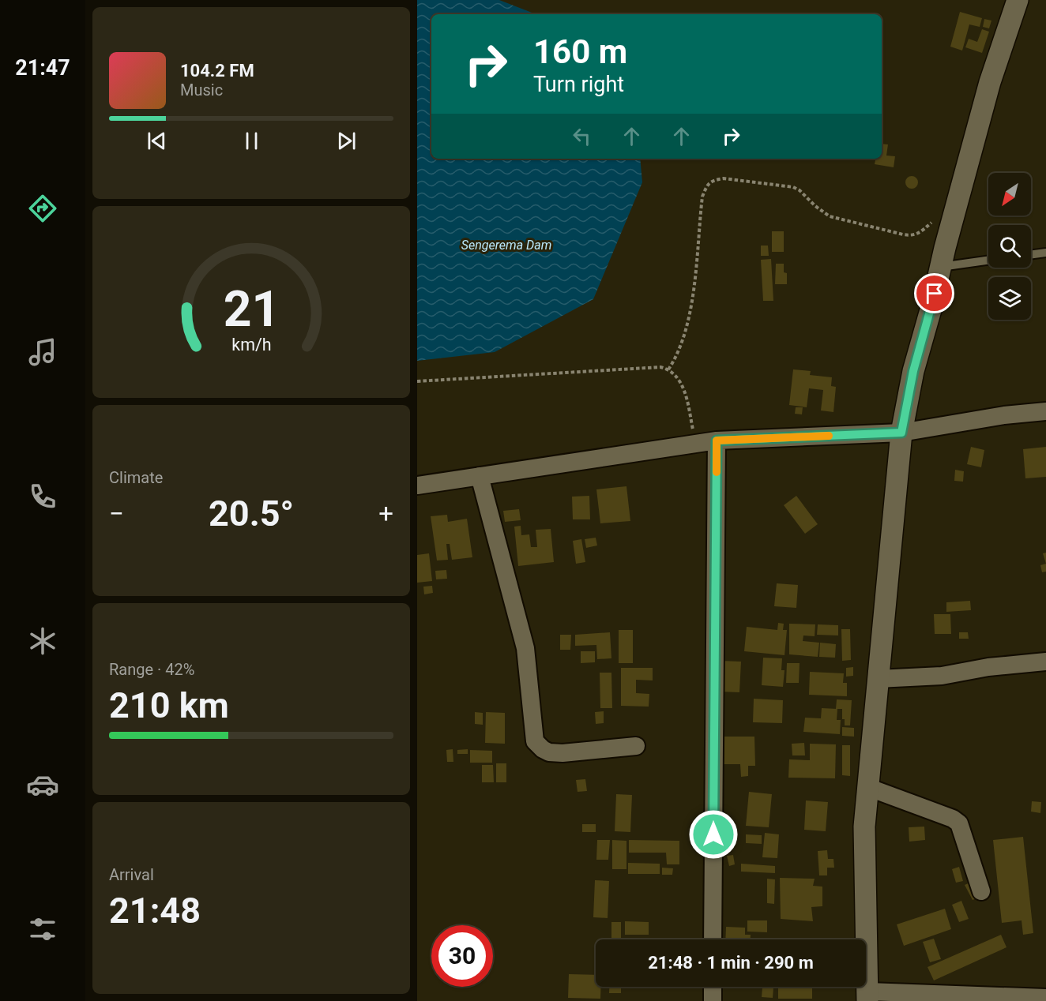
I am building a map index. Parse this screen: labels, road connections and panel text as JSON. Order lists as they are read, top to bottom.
{
  "water": ["Sengerema Dam"],
  "north": "bottom left",
  "page": {
    "tabs": "21:47",
    "turn": ["160 m", "Turn right"],
    "song": ["104.2 FM", "Music"],
    "tile": [
      "Climate",
      ["Range · 42%", "210 km"],
      ["Arrival", "21:48"]
    ],
    "heat": ["−", "20.5°", "+"],
    "limit": "30",
    "trip": "21:48 · 1 min · 290 m",
    "gauge": ["21", "km/h"]
  }
}
